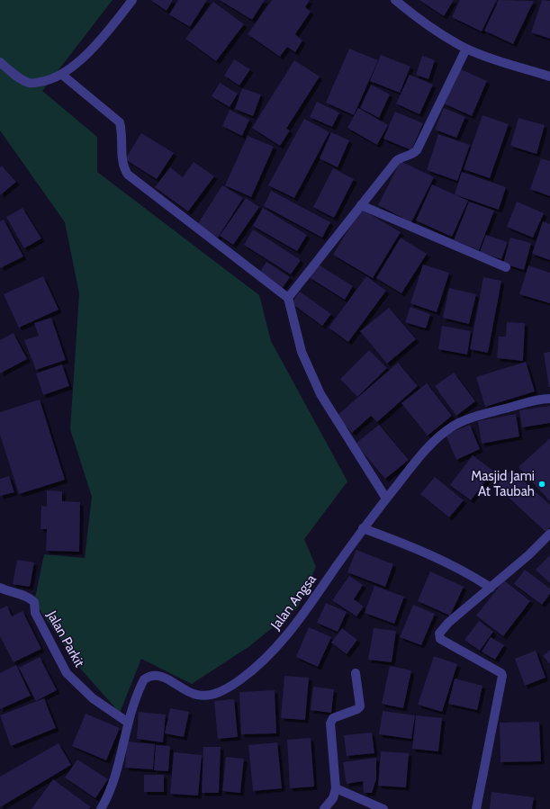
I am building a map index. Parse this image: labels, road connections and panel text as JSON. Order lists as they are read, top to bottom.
{
  "streets": {
    "street": ["Jalan Angsa", "Jalan Parkit"]
  },
  "crossings": [
    ["Jalan Angsa", "Jalan Parkit"]
  ],
  "places": ["Masjid Jami At Taubah"]
}
